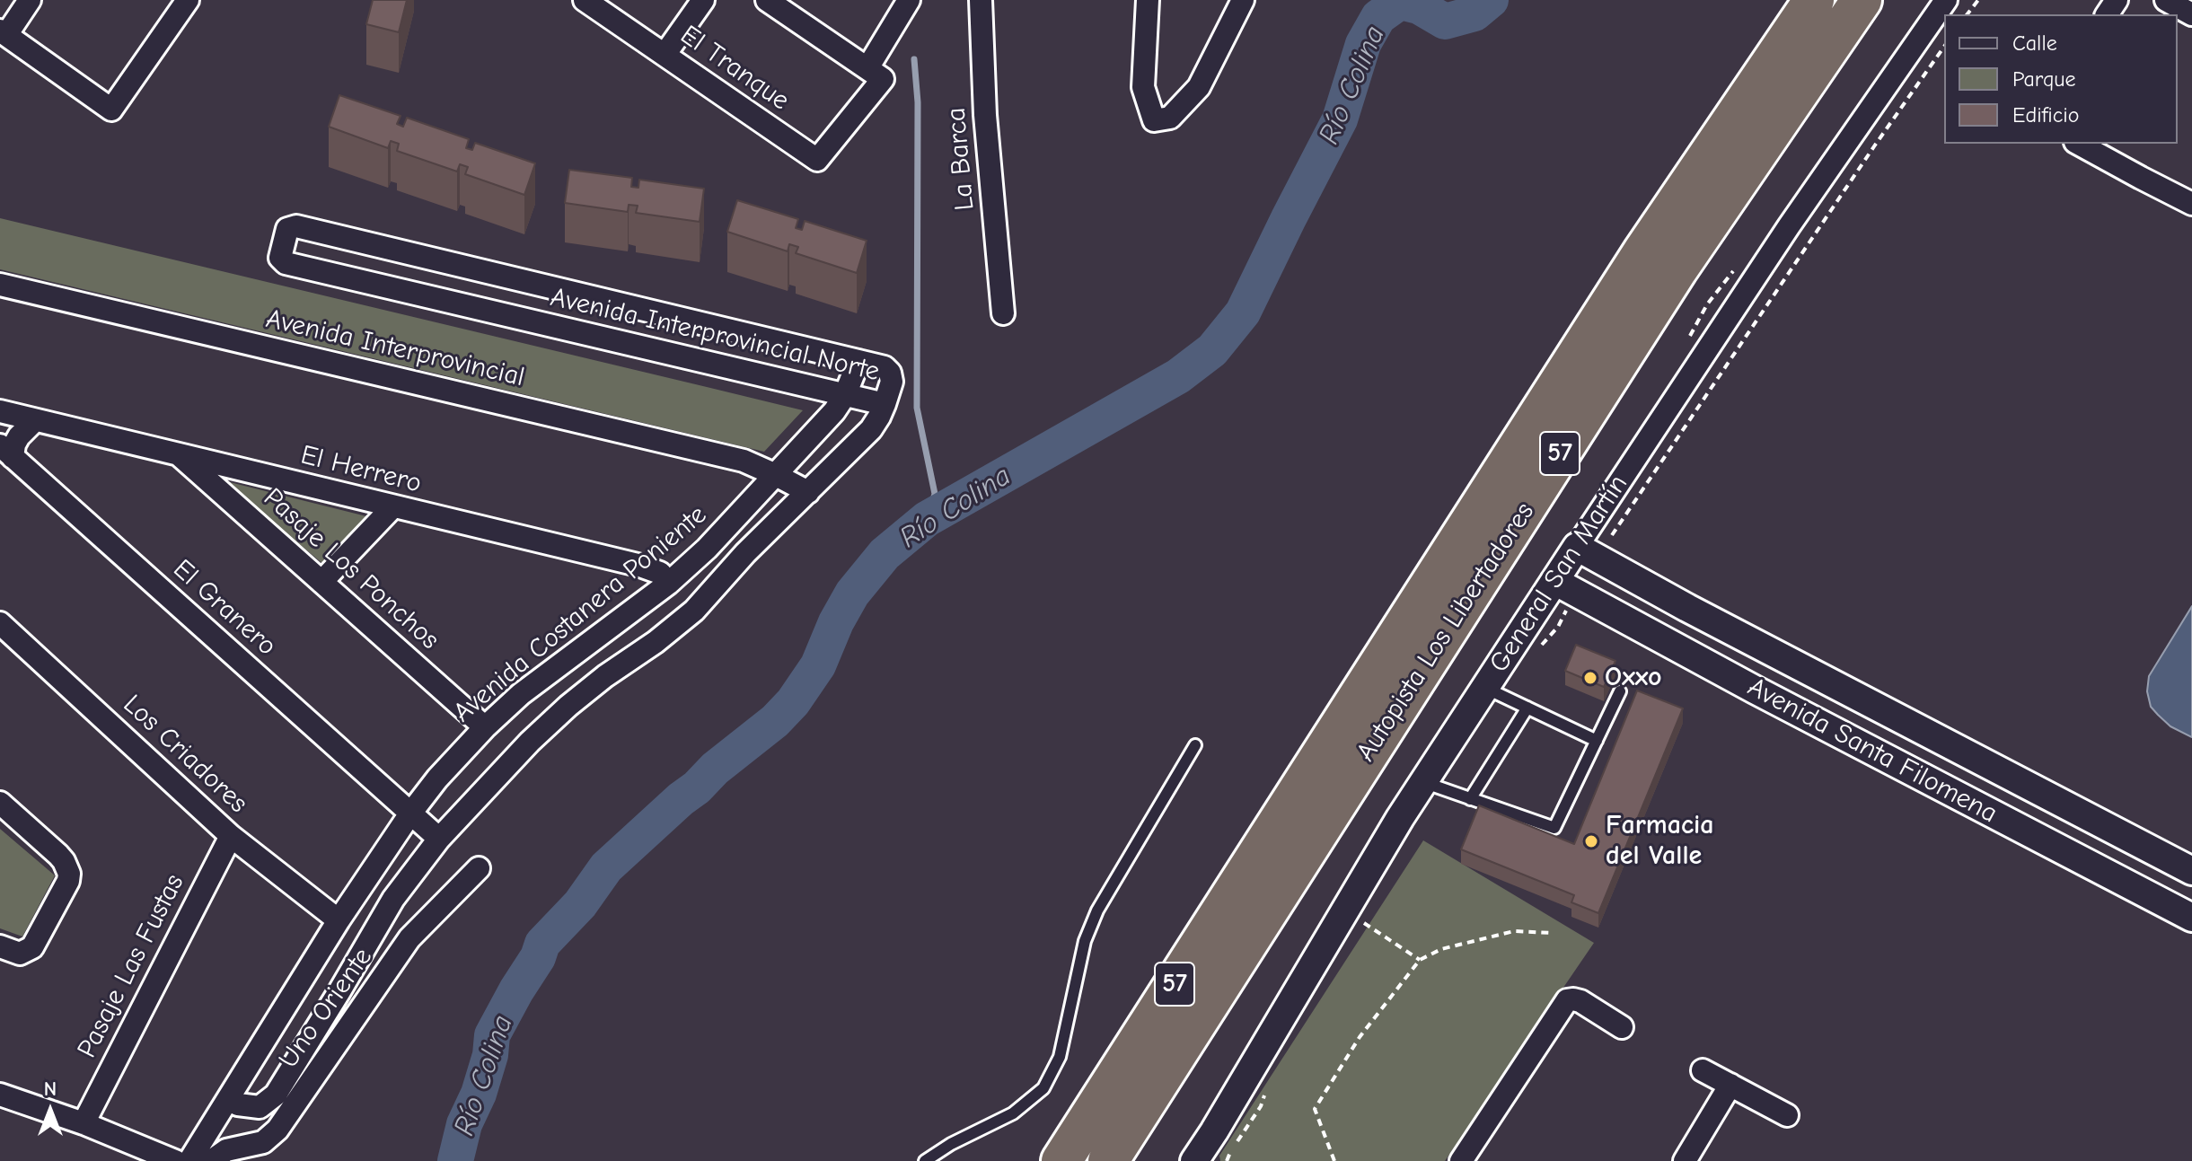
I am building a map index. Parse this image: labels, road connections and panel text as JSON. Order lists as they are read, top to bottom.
{
  "streets": {
    "highway": ["57", "Autopista Los Libertadores"],
    "street": [
      "El Tranque",
      "La Barca",
      "Avenida Interprovincial Norte",
      "Avenida Interprovincial",
      "El Herrero",
      "Pasaje Los Ponchos",
      "General San Martín",
      "El Granero",
      "Avenida Costanera Poniente",
      "Avenida Santa Filomena",
      "Los Criadores",
      "Pasaje Las Fustas",
      "Uno Oriente"
    ]
  },
  "crossings": [
    ["Avenida Interprovincial Norte", "Avenida Costanera Poniente"],
    ["Avenida Interprovincial", "Avenida Costanera Poniente"],
    ["El Herrero", "Pasaje Los Ponchos"],
    ["El Herrero", "Avenida Costanera Poniente"],
    ["Pasaje Los Ponchos", "Avenida Costanera Poniente"],
    ["General San Martín", "Avenida Santa Filomena"],
    ["El Granero", "Avenida Costanera Poniente"],
    ["Avenida Costanera Poniente", "Los Criadores"],
    ["Los Criadores", "Pasaje Las Fustas"]
  ],
  "water": ["Río Colina"],
  "places": ["Oxxo", "Farmacia del Valle"],
  "legend": ["Calle", "Parque", "Edificio"],
  "north": "top"
}
